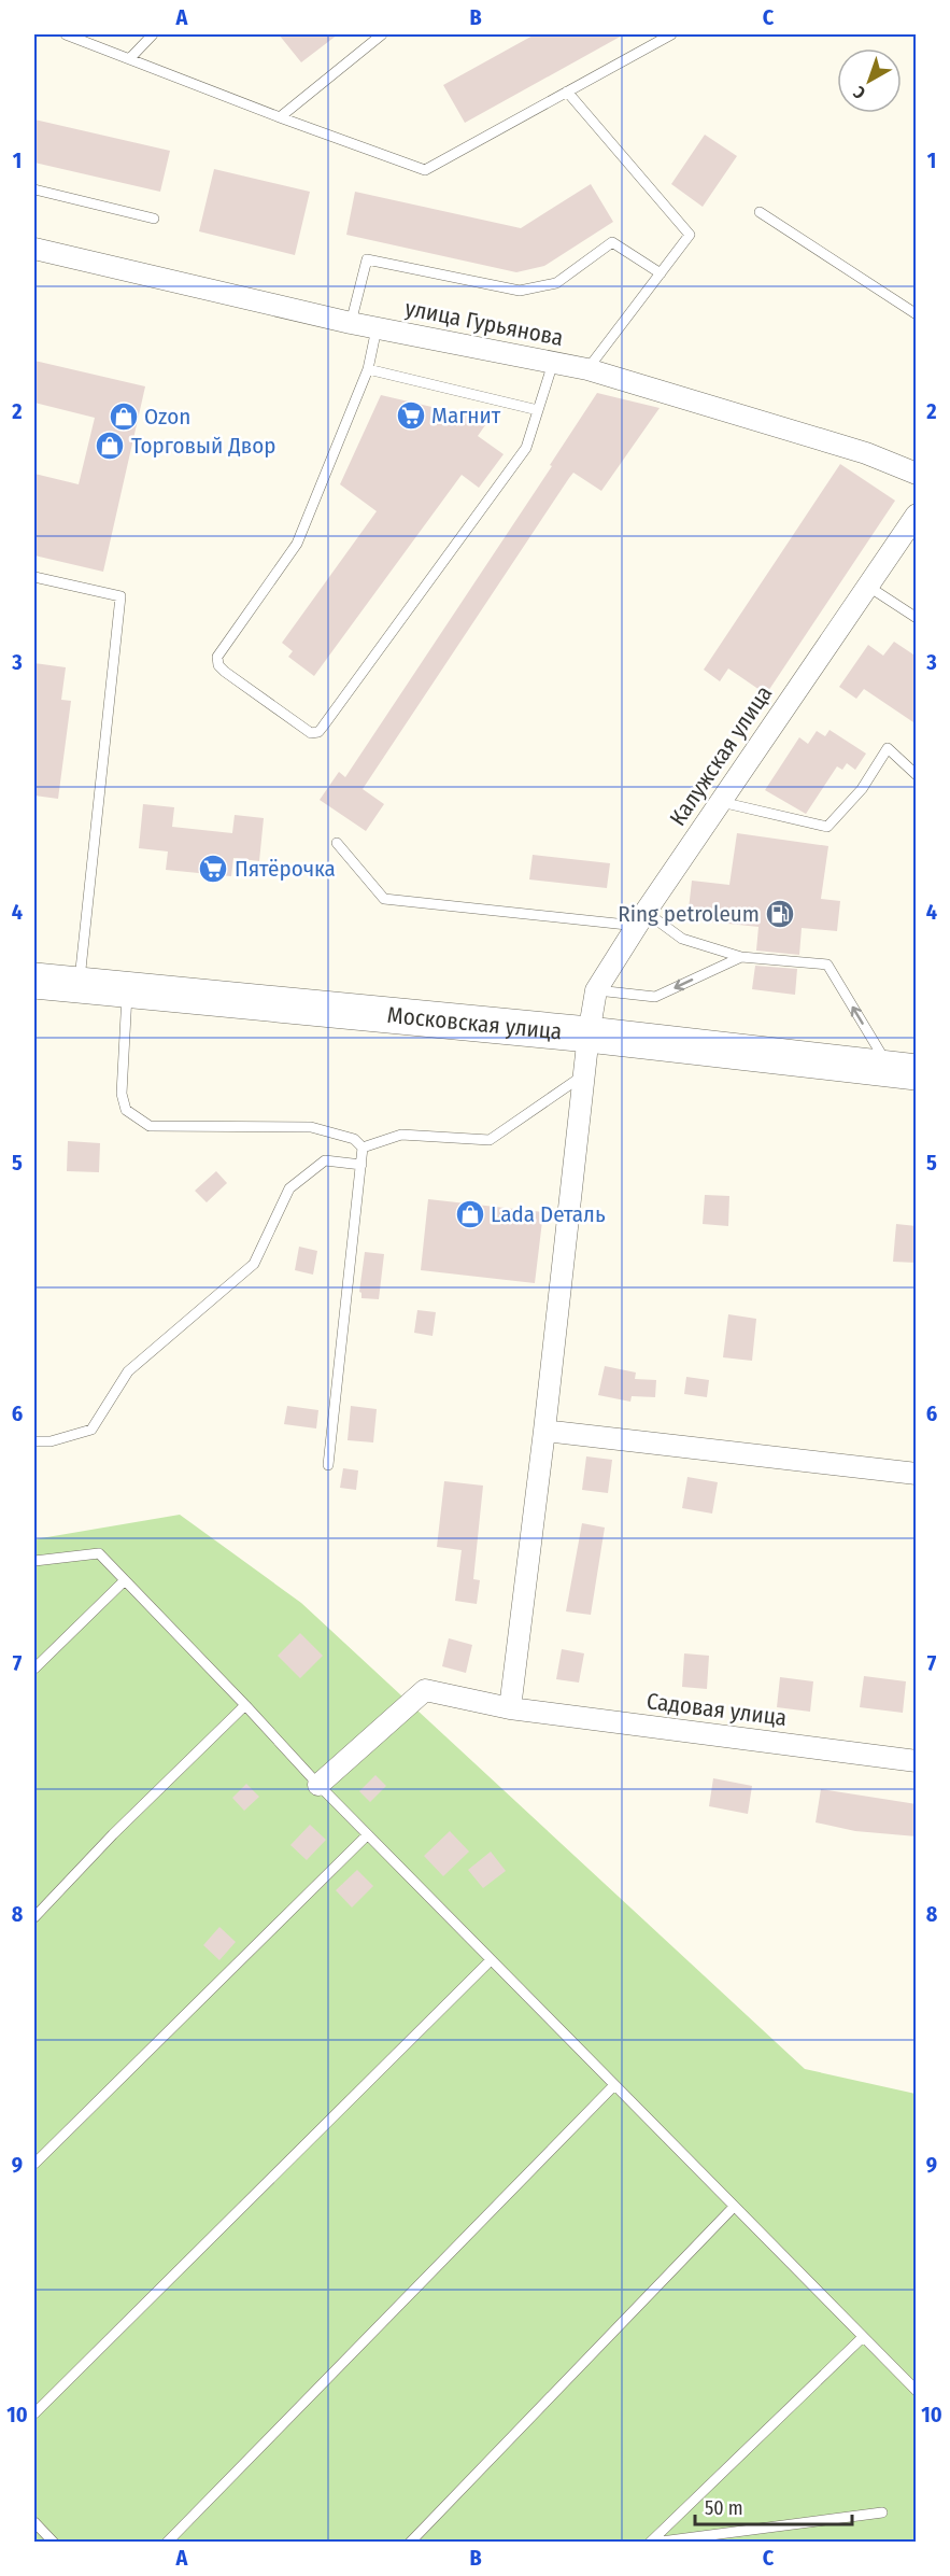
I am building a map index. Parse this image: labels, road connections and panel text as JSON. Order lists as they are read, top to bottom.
{
  "streets": {
    "highway": ["Московская улица"],
    "street": ["улица Гурьянова", "Калужская улица", "Садовая улица"]
  },
  "crossings": [
    ["Калужская улица", "Московская улица"],
    ["Калужская улица", "Садовая улица"]
  ],
  "places": {
    "supermarket": ["Магнит", "Пятёрочка"],
    "shop": ["Ozon", "Торговый Двор", "Lada Dеталь"],
    "fuel station": ["Ring petroleum"]
  },
  "scale_bar": "50 m",
  "north": "bottom left",
  "grid": {
    "columns": ["A", "B", "C"],
    "rows": [
      "1",
      "2",
      "3",
      "4",
      "5",
      "6",
      "7",
      "8",
      "9",
      "10"
    ]
  }
}
